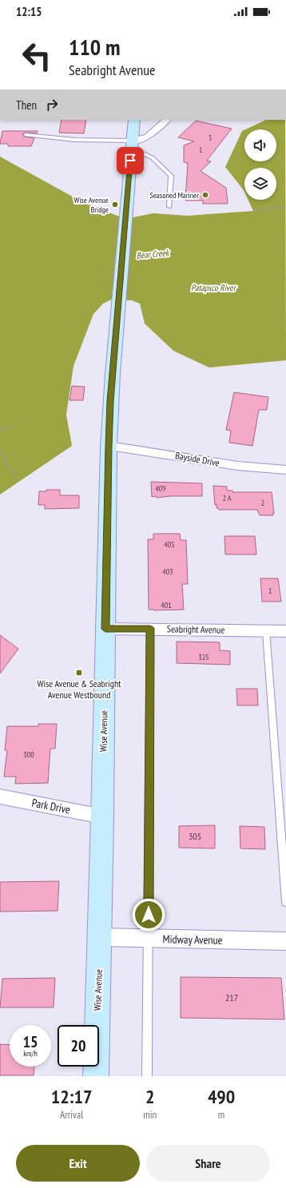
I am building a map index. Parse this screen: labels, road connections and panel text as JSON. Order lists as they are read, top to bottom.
{
  "streets": {
    "main road": ["Wise Avenue"],
    "street": [
      "Bayside Drive",
      "Seabright Avenue",
      "Park Drive",
      "Midway Avenue"
    ]
  },
  "crossings": [
    ["Bayside Drive", "Wise Avenue"],
    ["Seabright Avenue", "Wise Avenue"],
    ["Wise Avenue", "Park Drive"],
    ["Wise Avenue", "Midway Avenue"]
  ],
  "water": ["Bear Creek", "Patapsco River"],
  "places": {
    "other": ["Seasoned Mariner", "Wise Avenue Bridge"],
    "transit": ["Wise Avenue & Seabright Avenue Westbound"]
  },
  "house_numbers": [
    "3",
    "1",
    "409",
    "2 A",
    "2",
    "405",
    "403",
    "1",
    "401",
    "325",
    "300",
    "305",
    "217"
  ],
  "page": {
    "status": "12:15",
    "turn": ["110 m", "Seabright Avenue"],
    "then": "Then",
    "speed": "15 km/h",
    "limit": "20",
    "eta": [
      "12:17",
      "Arrival",
      "2",
      "min",
      "490",
      "m"
    ],
    "buttons": ["Exit", "Share"]
  }
}
